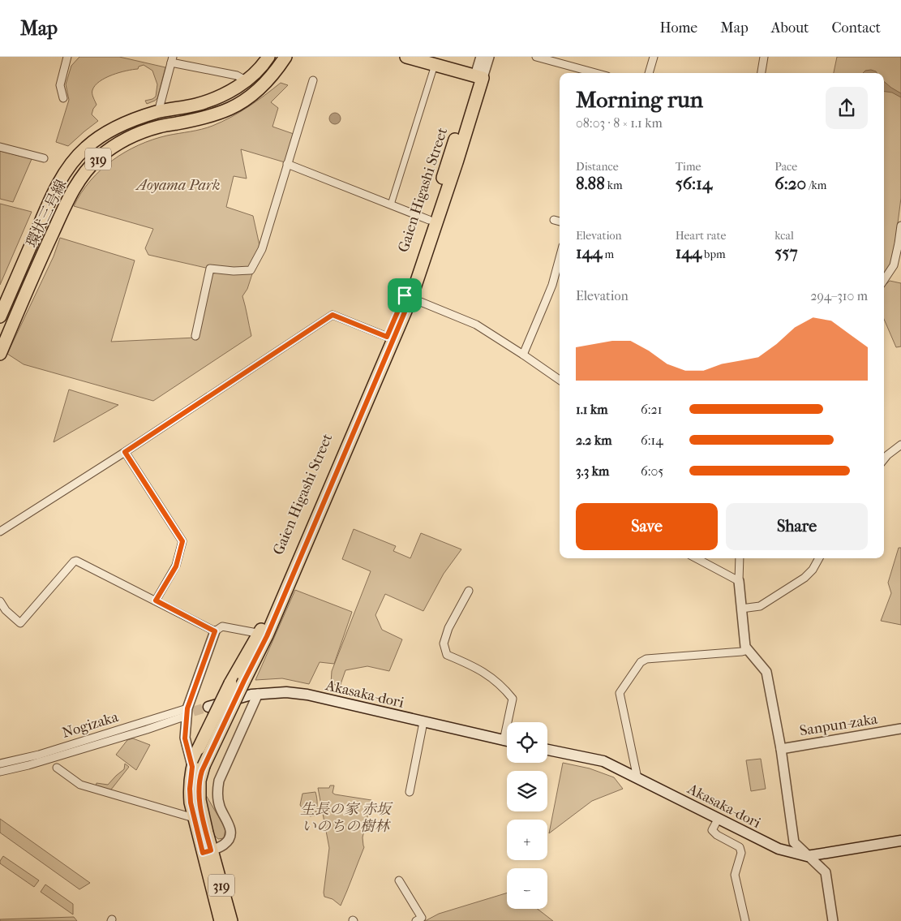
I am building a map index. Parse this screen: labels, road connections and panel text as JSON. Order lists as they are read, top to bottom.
{
  "streets": {
    "main road": [
      "319",
      "Gaien Higashi Street",
      "環状三号線",
      "Akasaka-dori"
    ],
    "street": ["Nogizaka", "Sanpun-zaka"]
  },
  "parks": ["Aoyama Park", "生長の家 赤坂 いのちの樹林"],
  "page": {
    "header": "Map",
    "nav": [
      "Home",
      "Map",
      "About",
      "Contact"
    ],
    "heading": ["Morning run", "08:03 · 8 × 1.1 km"],
    "stats": [
      ["Distance", "8.88 km"],
      ["Time", "56:14"],
      ["Pace", "6:20 /km"],
      ["Elevation", "144 m"],
      ["Heart rate", "144 bpm"],
      ["kcal", "557"]
    ],
    "chart": ["Elevation", "294–310 m"],
    "list": [
      {
        "name": "1.1 km",
        "note": "6:21"
      },
      {
        "name": "2.2 km",
        "note": "6:14"
      },
      {
        "name": "3.3 km",
        "note": "6:05"
      }
    ],
    "buttons": ["Save", "Share"],
    "map_buttons": ["+", "−"]
  }
}
